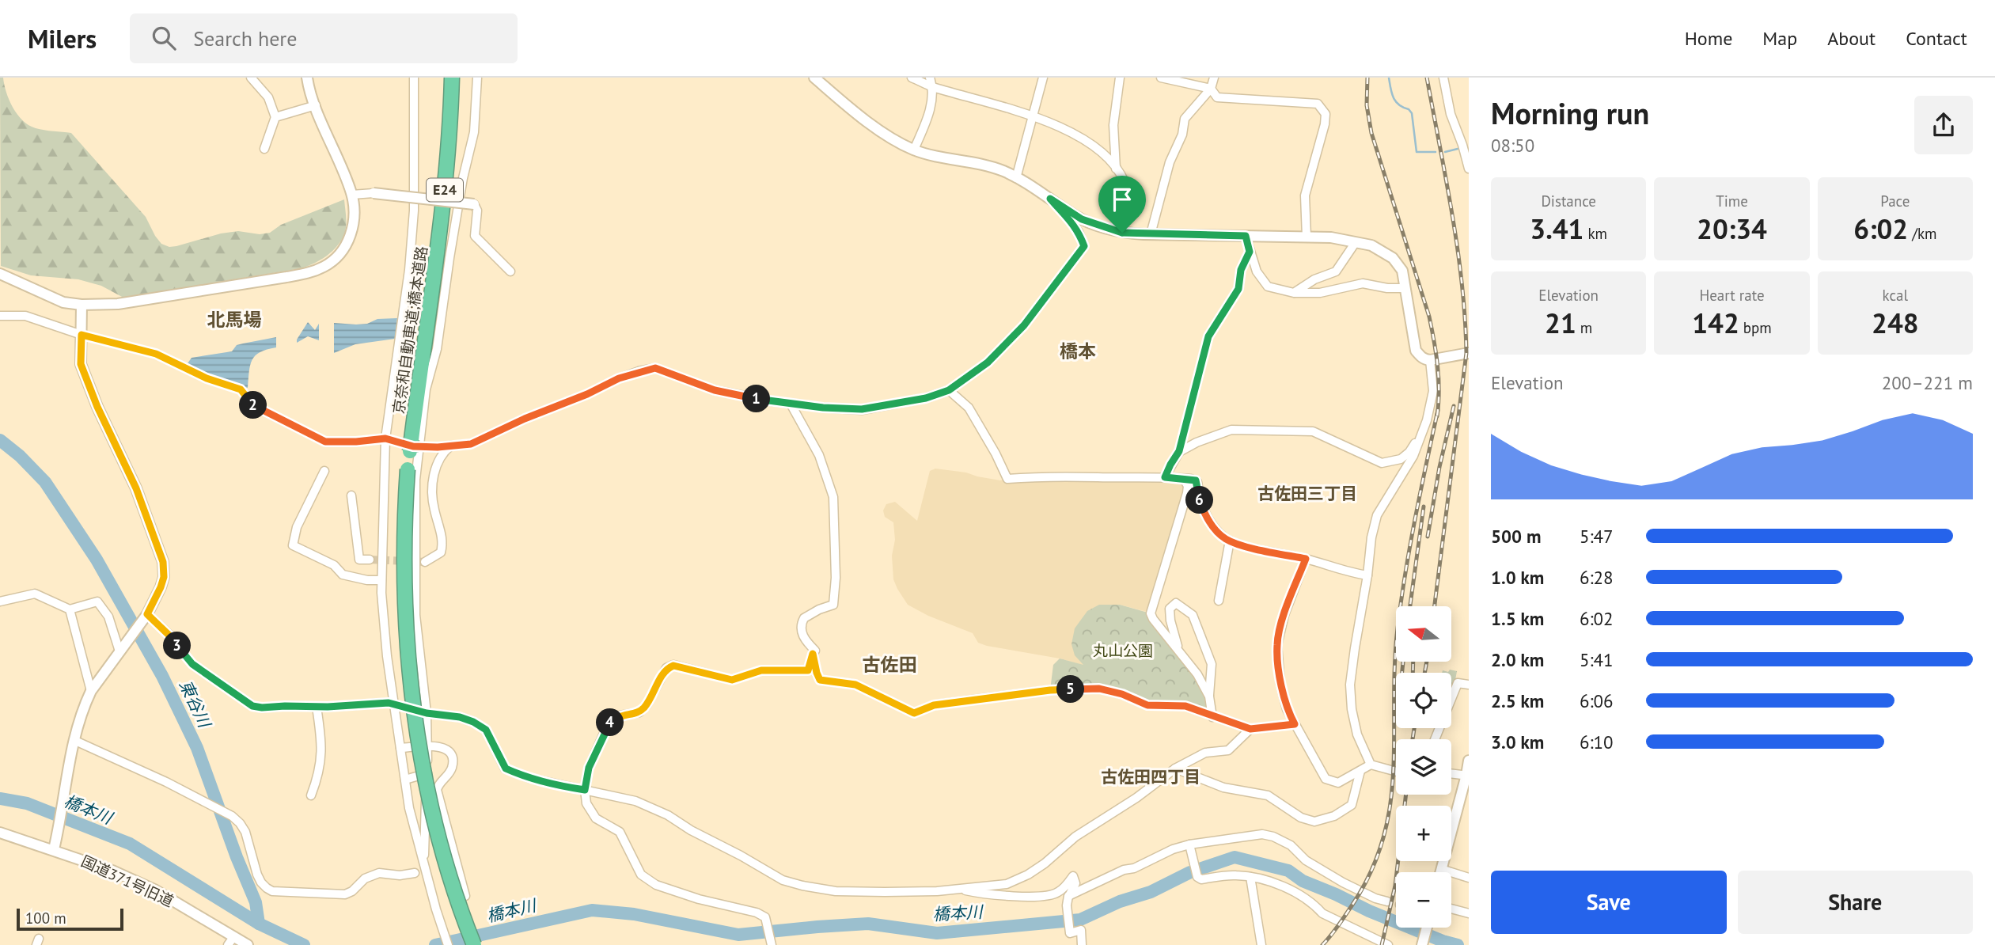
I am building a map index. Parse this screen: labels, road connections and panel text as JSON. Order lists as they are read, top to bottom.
{
  "streets": {
    "highway": ["E24", "京奈和自動車道;橋本道路"],
    "street": ["国道371号旧道"]
  },
  "districts": [
    "北馬場",
    "橋本",
    "古佐田三丁目",
    "古佐田",
    "古佐田四丁目"
  ],
  "water": ["東谷川", "橋本川"],
  "parks": ["丸山公園"],
  "scale_bar": "100 m",
  "north": "left",
  "page": {
    "header": "Milers",
    "search": "Search here",
    "nav": [
      "Home",
      "Map",
      "About",
      "Contact"
    ],
    "heading": ["Morning run", "08:50"],
    "stats": [
      ["Distance", "3.41 km"],
      ["Time", "20:34"],
      ["Pace", "6:02 /km"],
      ["Elevation", "21 m"],
      ["Heart rate", "142 bpm"],
      ["kcal", "248"]
    ],
    "chart": ["Elevation", "200–221 m"],
    "pins": [
      "1",
      "2",
      "6",
      "3",
      "5",
      "4"
    ],
    "list": [
      {
        "name": "500 m",
        "note": "5:47"
      },
      {
        "name": "1.0 km",
        "note": "6:28"
      },
      {
        "name": "1.5 km",
        "note": "6:02"
      },
      {
        "name": "2.0 km",
        "note": "5:41"
      },
      {
        "name": "2.5 km",
        "note": "6:06"
      },
      {
        "name": "3.0 km",
        "note": "6:10"
      }
    ],
    "map_buttons": ["+", "−"],
    "buttons": ["Save", "Share"],
    "scale": "100 m"
  }
}
